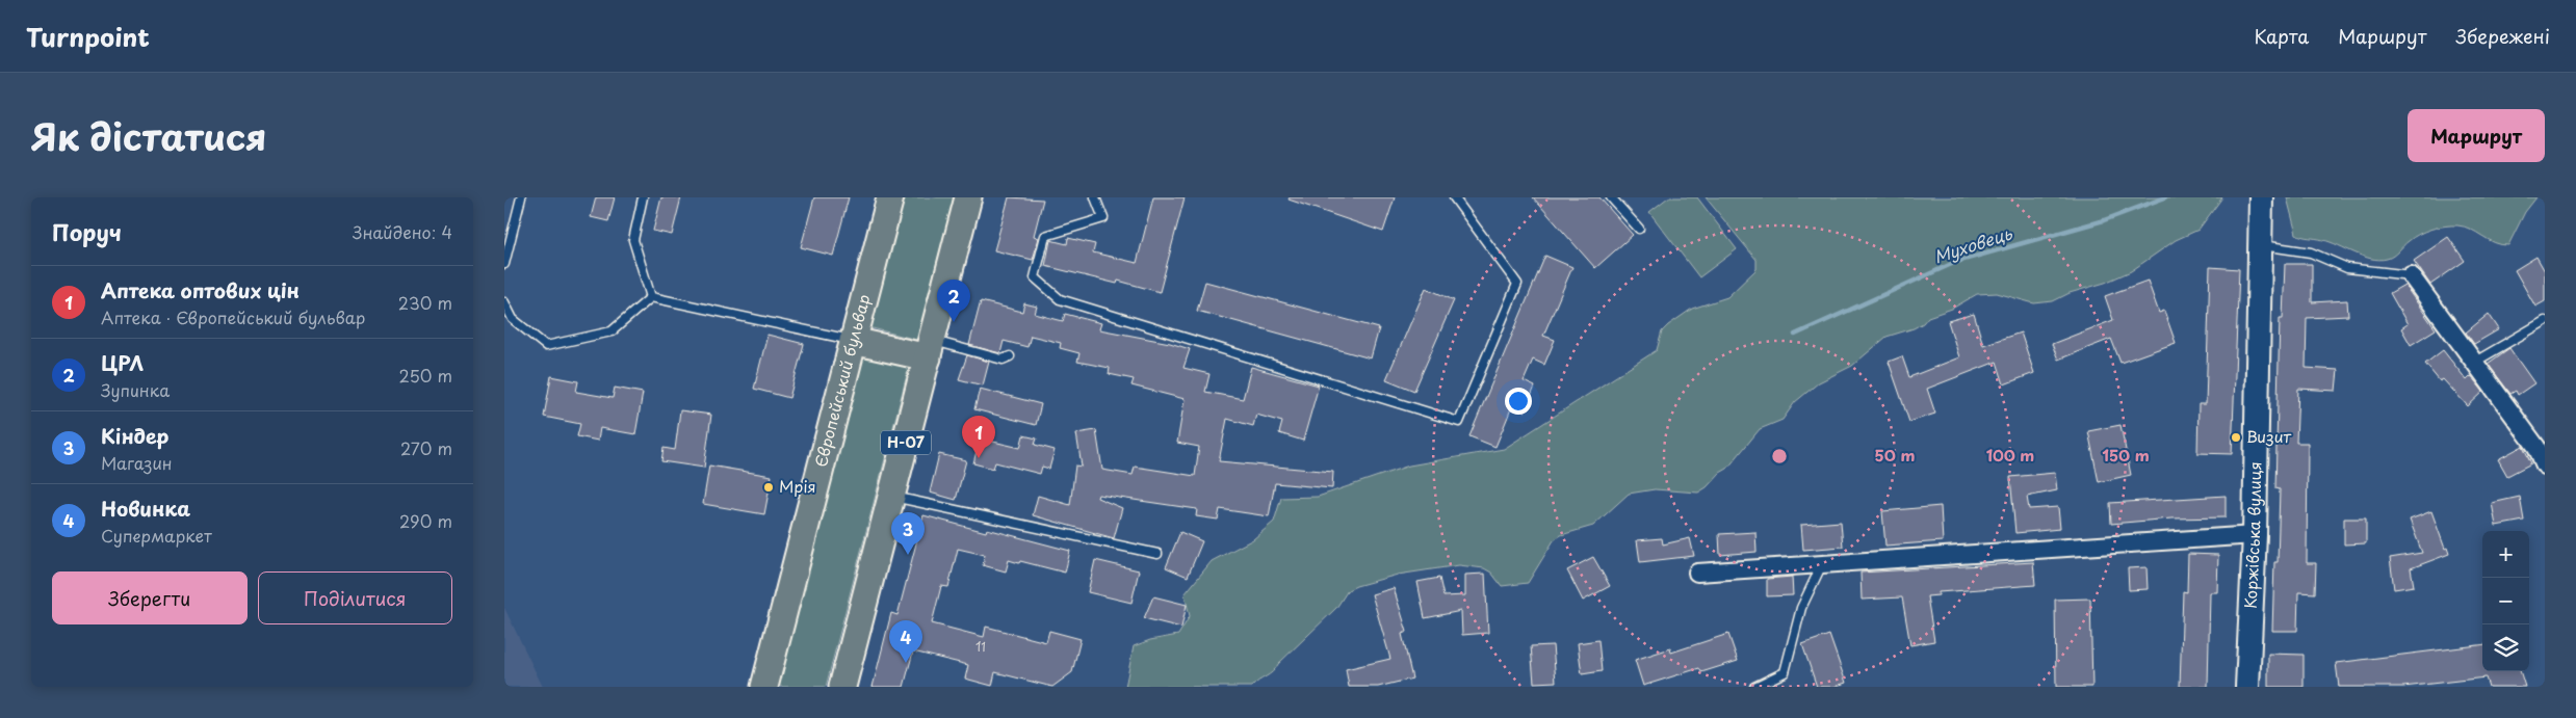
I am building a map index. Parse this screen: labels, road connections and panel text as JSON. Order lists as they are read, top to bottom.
{
  "streets": {
    "main road": ["Європейський бульвар", "Н-07"],
    "street": ["Коржівська вулиця"]
  },
  "water": ["Муховець"],
  "places": ["Визит", "Мрія"],
  "house_numbers": ["11"],
  "page": {
    "header": "Turnpoint",
    "nav": ["Карта", "Маршрут", "Збережені"],
    "title": "Як дістатися",
    "buttons": [
      "Маршрут",
      ["Зберегти", "Поділитися"]
    ],
    "heading": ["Поруч", "Знайдено: 4"],
    "list": [
      {
        "mark": "1",
        "name": "Аптека оптових цін",
        "note": "Аптека · Європейський бульвар",
        "value": "230 m"
      },
      {
        "mark": "2",
        "name": "ЦРЛ",
        "note": "Зупинка",
        "value": "250 m"
      },
      {
        "mark": "3",
        "name": "Кіндер",
        "note": "Магазин",
        "value": "270 m"
      },
      {
        "mark": "4",
        "name": "Новинка",
        "note": "Супермаркет",
        "value": "290 m"
      }
    ],
    "pins": [
      "2",
      "1",
      "3",
      "4"
    ],
    "map_buttons": ["+", "−"]
  },
  "rings": ["50 m", "100 m", "150 m"]
}
